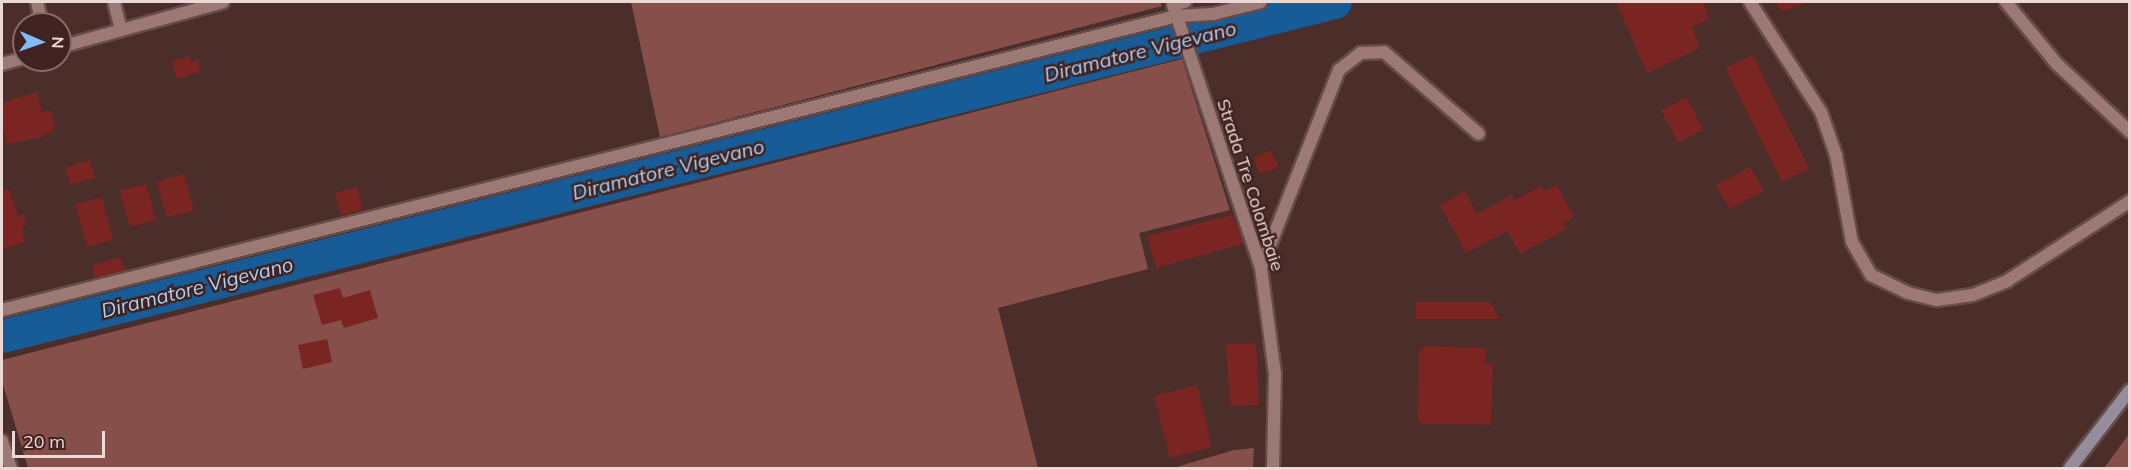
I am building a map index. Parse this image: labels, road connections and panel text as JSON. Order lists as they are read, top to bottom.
{
  "streets": {
    "street": ["Strada Tre Colombaie"]
  },
  "water": ["Diramatore Vigevano"],
  "scale_bar": "20 m",
  "north": "right"
}
